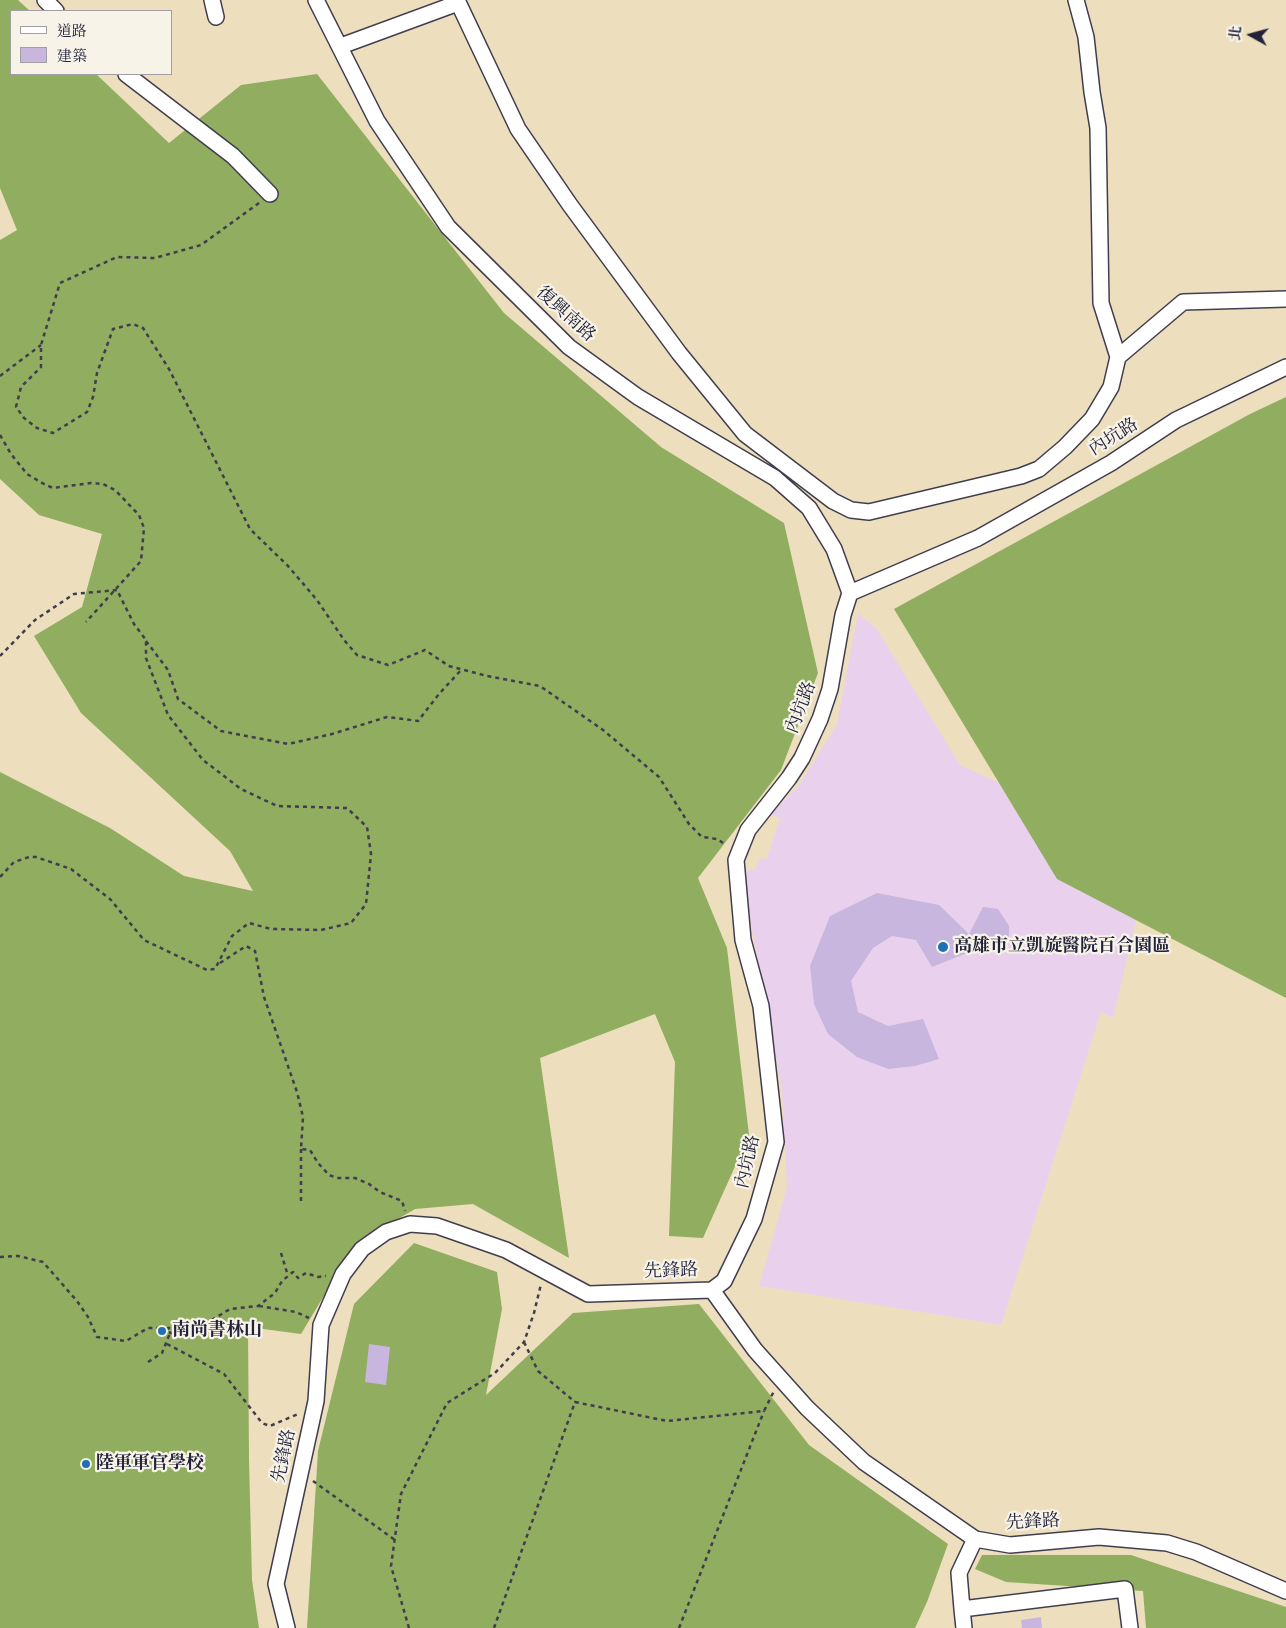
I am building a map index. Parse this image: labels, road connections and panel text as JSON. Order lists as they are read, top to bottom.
{
  "streets": {
    "street": ["復興南路", "內坑路", "先鋒路"]
  },
  "crossings": [
    ["復興南路", "內坑路"],
    ["內坑路", "先鋒路"]
  ],
  "places": ["高雄市立凱旋醫院百合園區", "南尚書林山", "陸軍軍官學校"],
  "legend": ["道路", "建築"],
  "north": "left"
}
